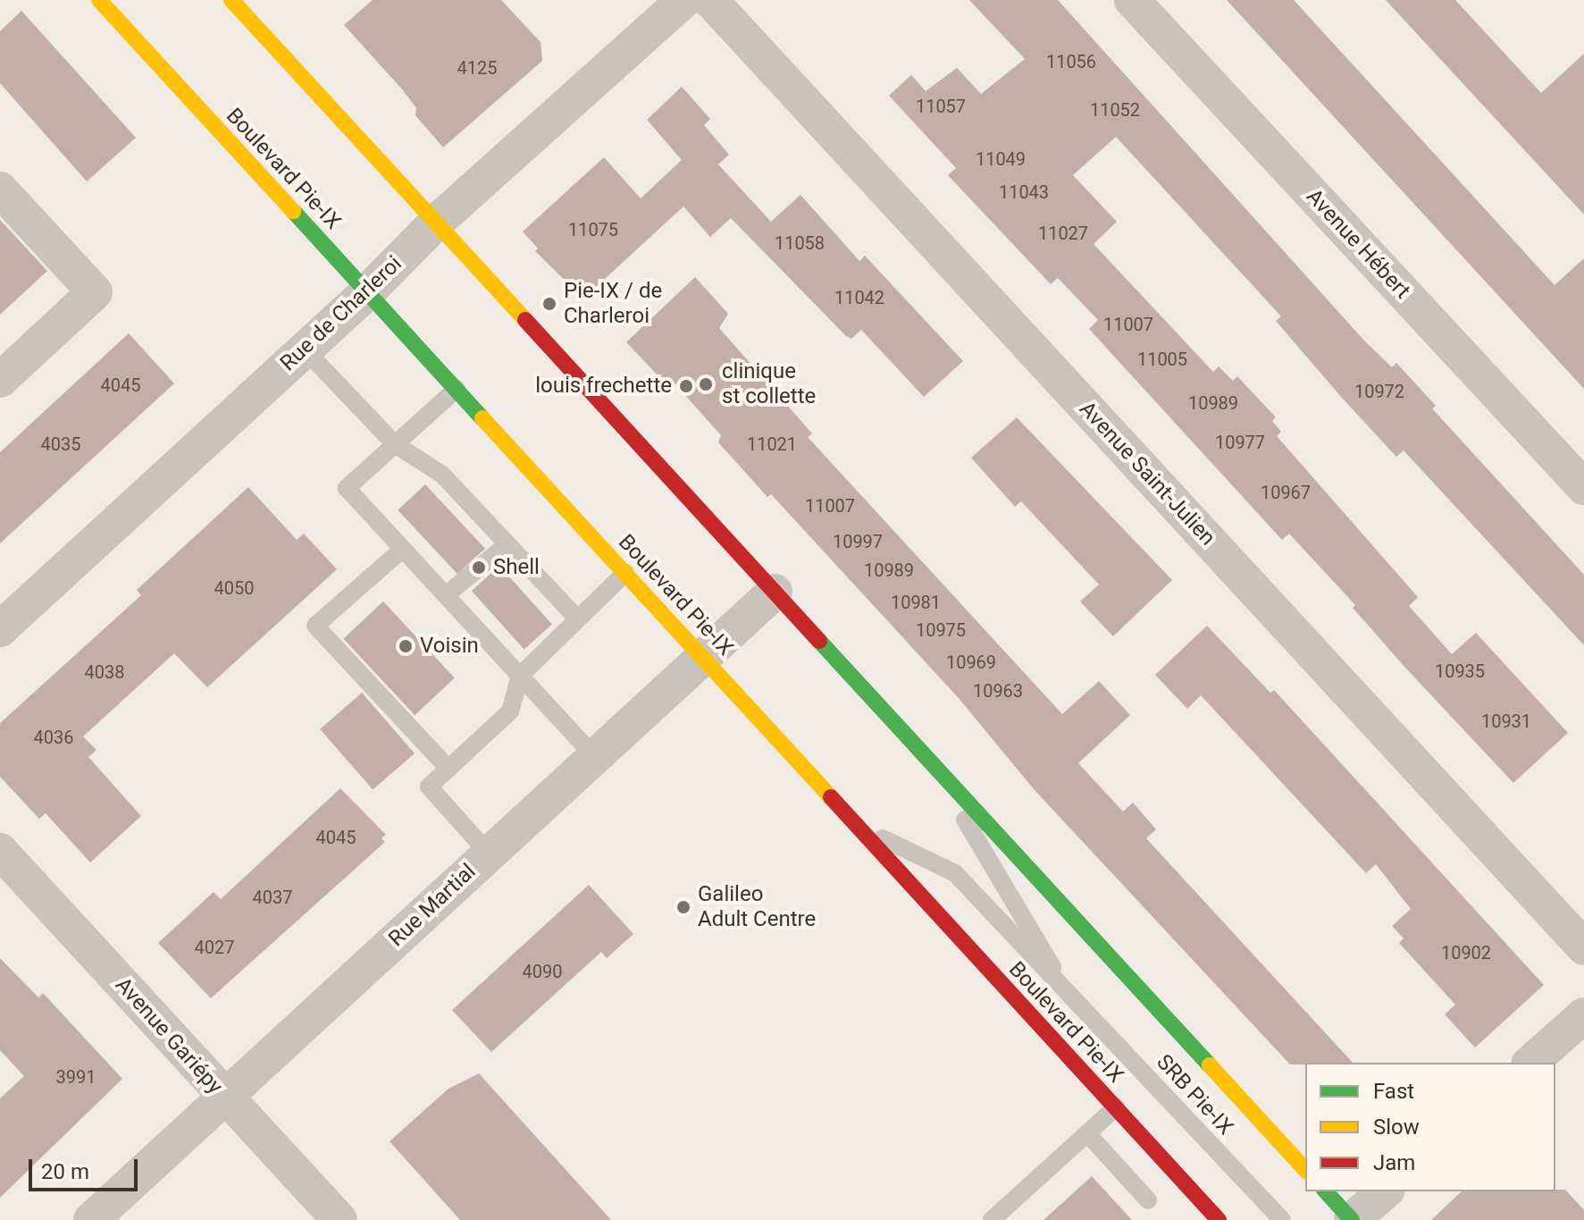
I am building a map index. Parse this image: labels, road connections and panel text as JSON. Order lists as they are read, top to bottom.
{
  "streets": {
    "main road": ["Boulevard Pie-IX"],
    "street": [
      "Avenue Hébert",
      "Rue de Charleroi",
      "Avenue Saint-Julien",
      "Rue Martial",
      "Avenue Gariépy"
    ],
    "lane": ["SRB Pie-IX"]
  },
  "crossings": [
    ["Boulevard Pie-IX", "Rue de Charleroi"],
    ["Boulevard Pie-IX", "Rue Martial"],
    ["Boulevard Pie-IX", "SRB Pie-IX"],
    ["Rue Martial", "Avenue Gariépy"]
  ],
  "places": [
    "Pie-IX / de Charleroi",
    "clinique st collette",
    "louis frechette",
    "Shell",
    "Voisin",
    "Galileo Adult Centre"
  ],
  "house_numbers": [
    "11056",
    "4125",
    "11057",
    "11052",
    "11049",
    "11043",
    "11075",
    "11027",
    "11058",
    "11042",
    "11007",
    "11005",
    "4045",
    "10972",
    "10989",
    "10977",
    "4035",
    "11021",
    "10967",
    "11007",
    "10997",
    "10989",
    "4050",
    "10981",
    "10975",
    "10969",
    "10935",
    "4038",
    "10963",
    "10931",
    "4036",
    "4045",
    "4037",
    "4027",
    "10902",
    "4090",
    "3991"
  ],
  "legend": ["Fast", "Slow", "Jam"],
  "scale_bar": "20 m"
}
